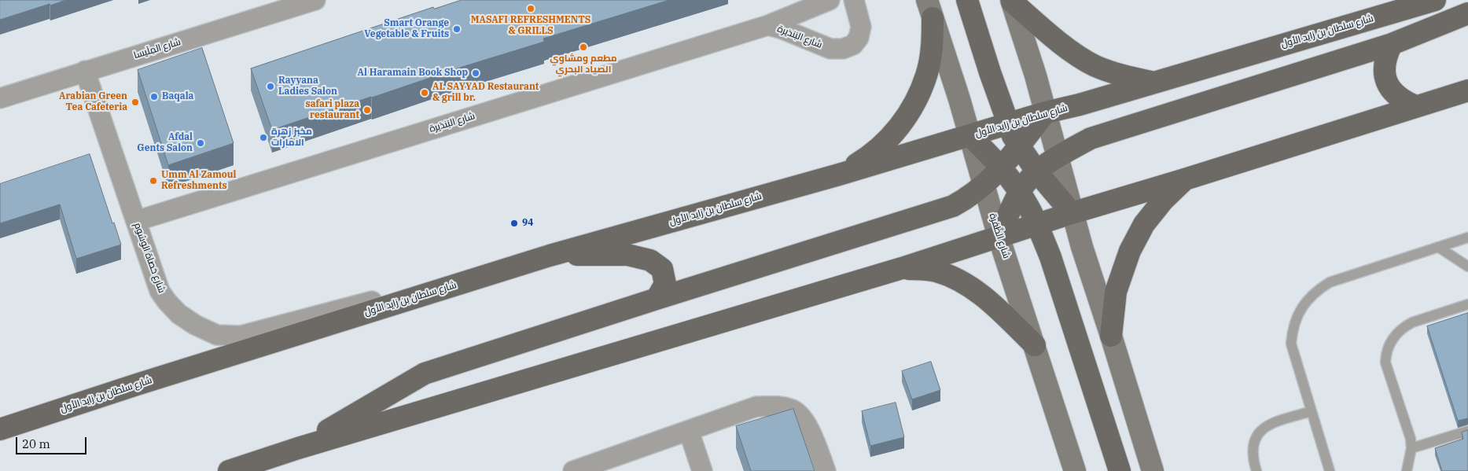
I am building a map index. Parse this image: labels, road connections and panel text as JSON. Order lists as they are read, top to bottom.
{
  "streets": {
    "main road": ["شارع سلطان بن زايد الأول", "شارع الظَّفرة"],
    "street": ["شارع البَندَيرة", "شارع المِلَيسا", "شارع حَصاة الوسُوم"]
  },
  "crossings": [
    ["شارع سلطان بن زايد الأول", "شارع الظَّفرة"],
    ["شارع سلطان بن زايد الأول", "شارع حَصاة الوسُوم"],
    ["شارع البَندَيرة", "شارع حَصاة الوسُوم"],
    ["شارع المِلَيسا", "شارع حَصاة الوسُوم"]
  ],
  "places": [
    "MASAFI REFRESHMENTS & GRILLS",
    "Smart Orange Vegetable & Fruits",
    "مطعم ومشاوي الصياد البحري",
    "Al Haramain Book Shop",
    "Rayyana Ladies Salon",
    "AL SAYYAD Restaurant & grill br.",
    "Baqala",
    "Arabian Green Tea Cafeteria",
    "safari plaza restaurant",
    "مخبز زهرة الامارات",
    "Afdal Gents Salon",
    "Umm Al Zamoul Refreshments",
    "94"
  ],
  "scale_bar": "20 m"
}
